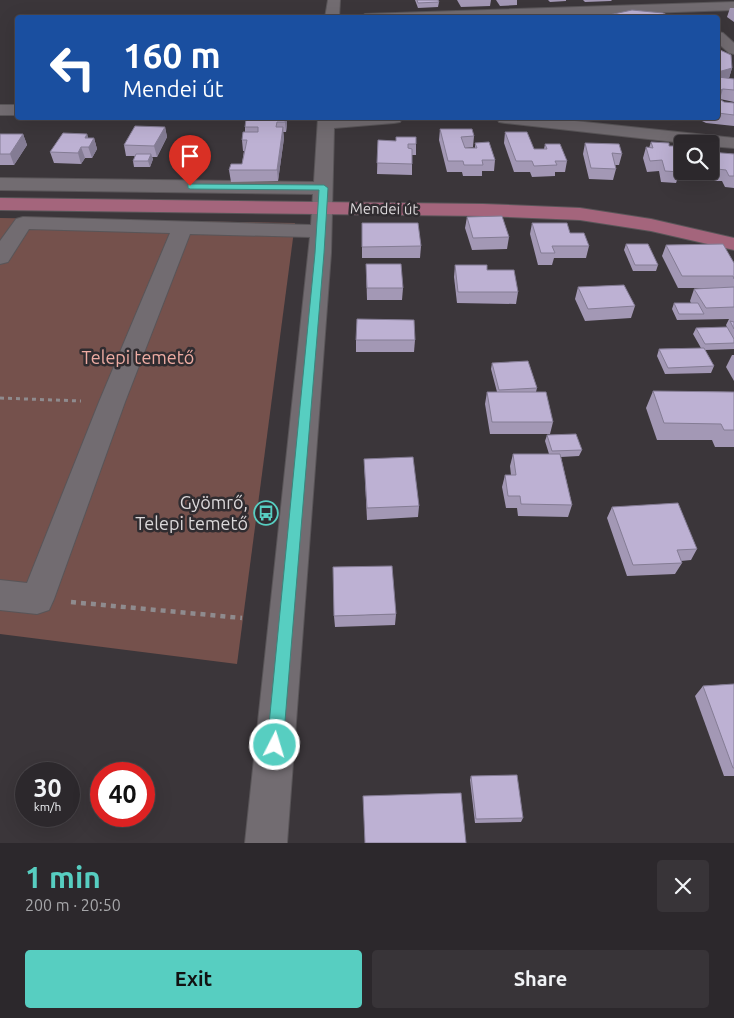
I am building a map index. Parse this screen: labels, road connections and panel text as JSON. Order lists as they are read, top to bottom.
{
  "streets": {
    "main road": ["Mendei út"]
  },
  "parks": ["Telepi temető"],
  "places": {
    "bus stop": ["Gyömrő, Telepi temető"]
  },
  "page": {
    "turn": ["160 m", "Mendei út"],
    "speed": "30 km/h",
    "limit": "40",
    "heading": ["1 min", "200 m · 20:50"],
    "buttons": ["Exit", "Share"]
  }
}
